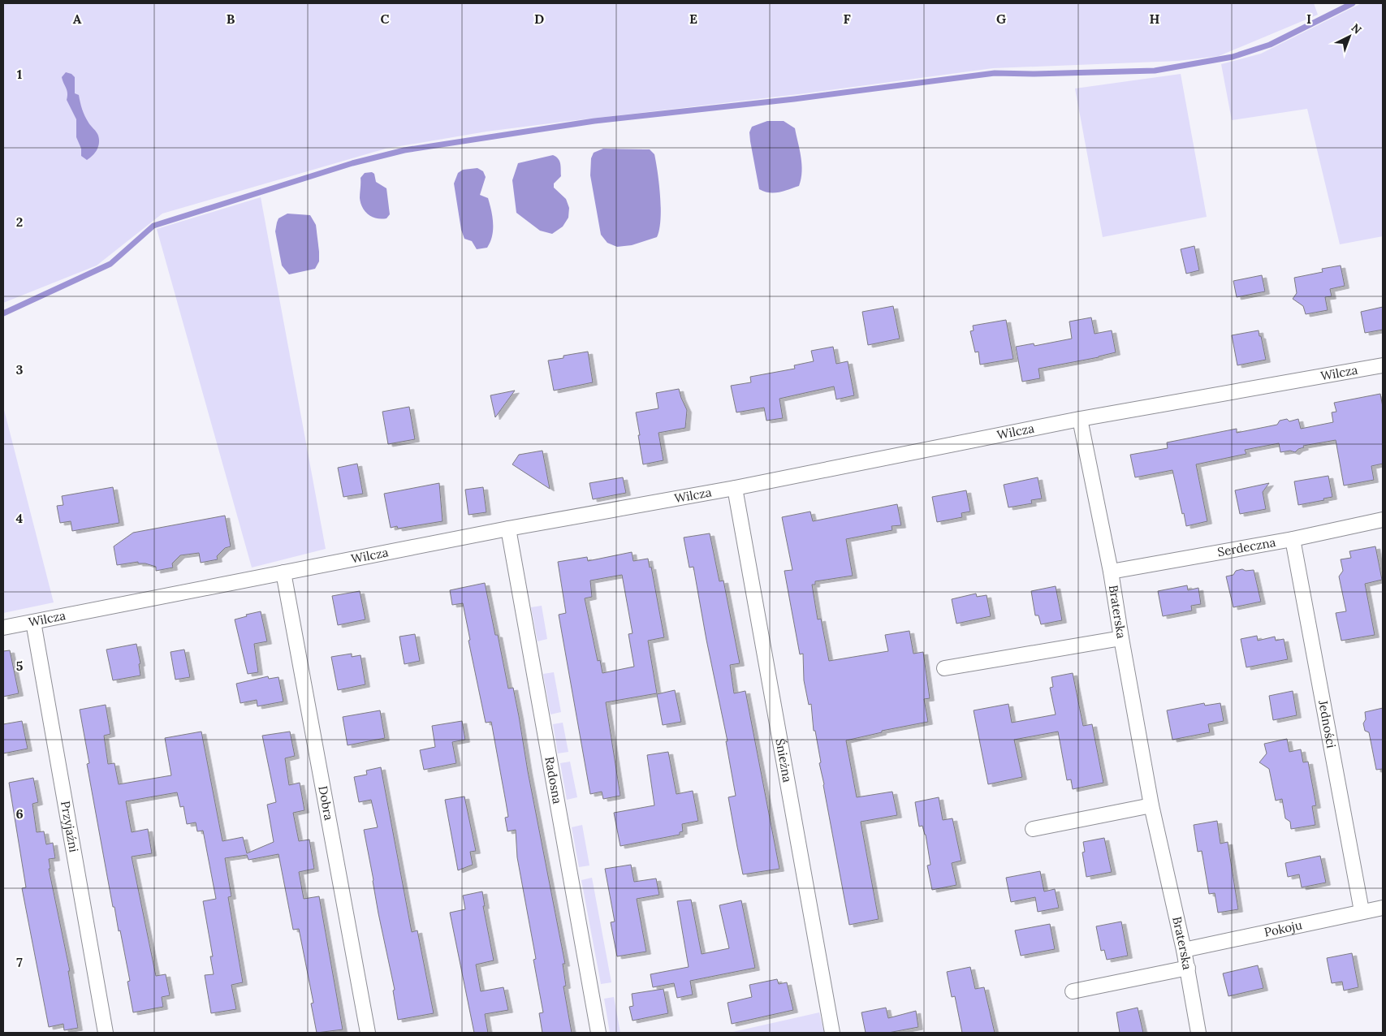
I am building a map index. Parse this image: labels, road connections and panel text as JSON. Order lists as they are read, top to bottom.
{
  "streets": {
    "street": [
      "Wilcza",
      "Serdeczna",
      "Braterska",
      "Jedności",
      "Śnieżna",
      "Radosna",
      "Dobra",
      "Przyjaźni",
      "Pokoju"
    ]
  },
  "crossings": [
    ["Wilcza", "Braterska"],
    ["Wilcza", "Śnieżna"],
    ["Wilcza", "Radosna"],
    ["Wilcza", "Dobra"],
    ["Wilcza", "Przyjaźni"],
    ["Serdeczna", "Braterska"],
    ["Serdeczna", "Jedności"],
    ["Braterska", "Pokoju"],
    ["Jedności", "Pokoju"]
  ],
  "north": "top right",
  "grid": {
    "columns": [
      "A",
      "B",
      "C",
      "D",
      "E",
      "F",
      "G",
      "H",
      "I"
    ],
    "rows": [
      "1",
      "2",
      "3",
      "4",
      "5",
      "6",
      "7"
    ]
  }
}
